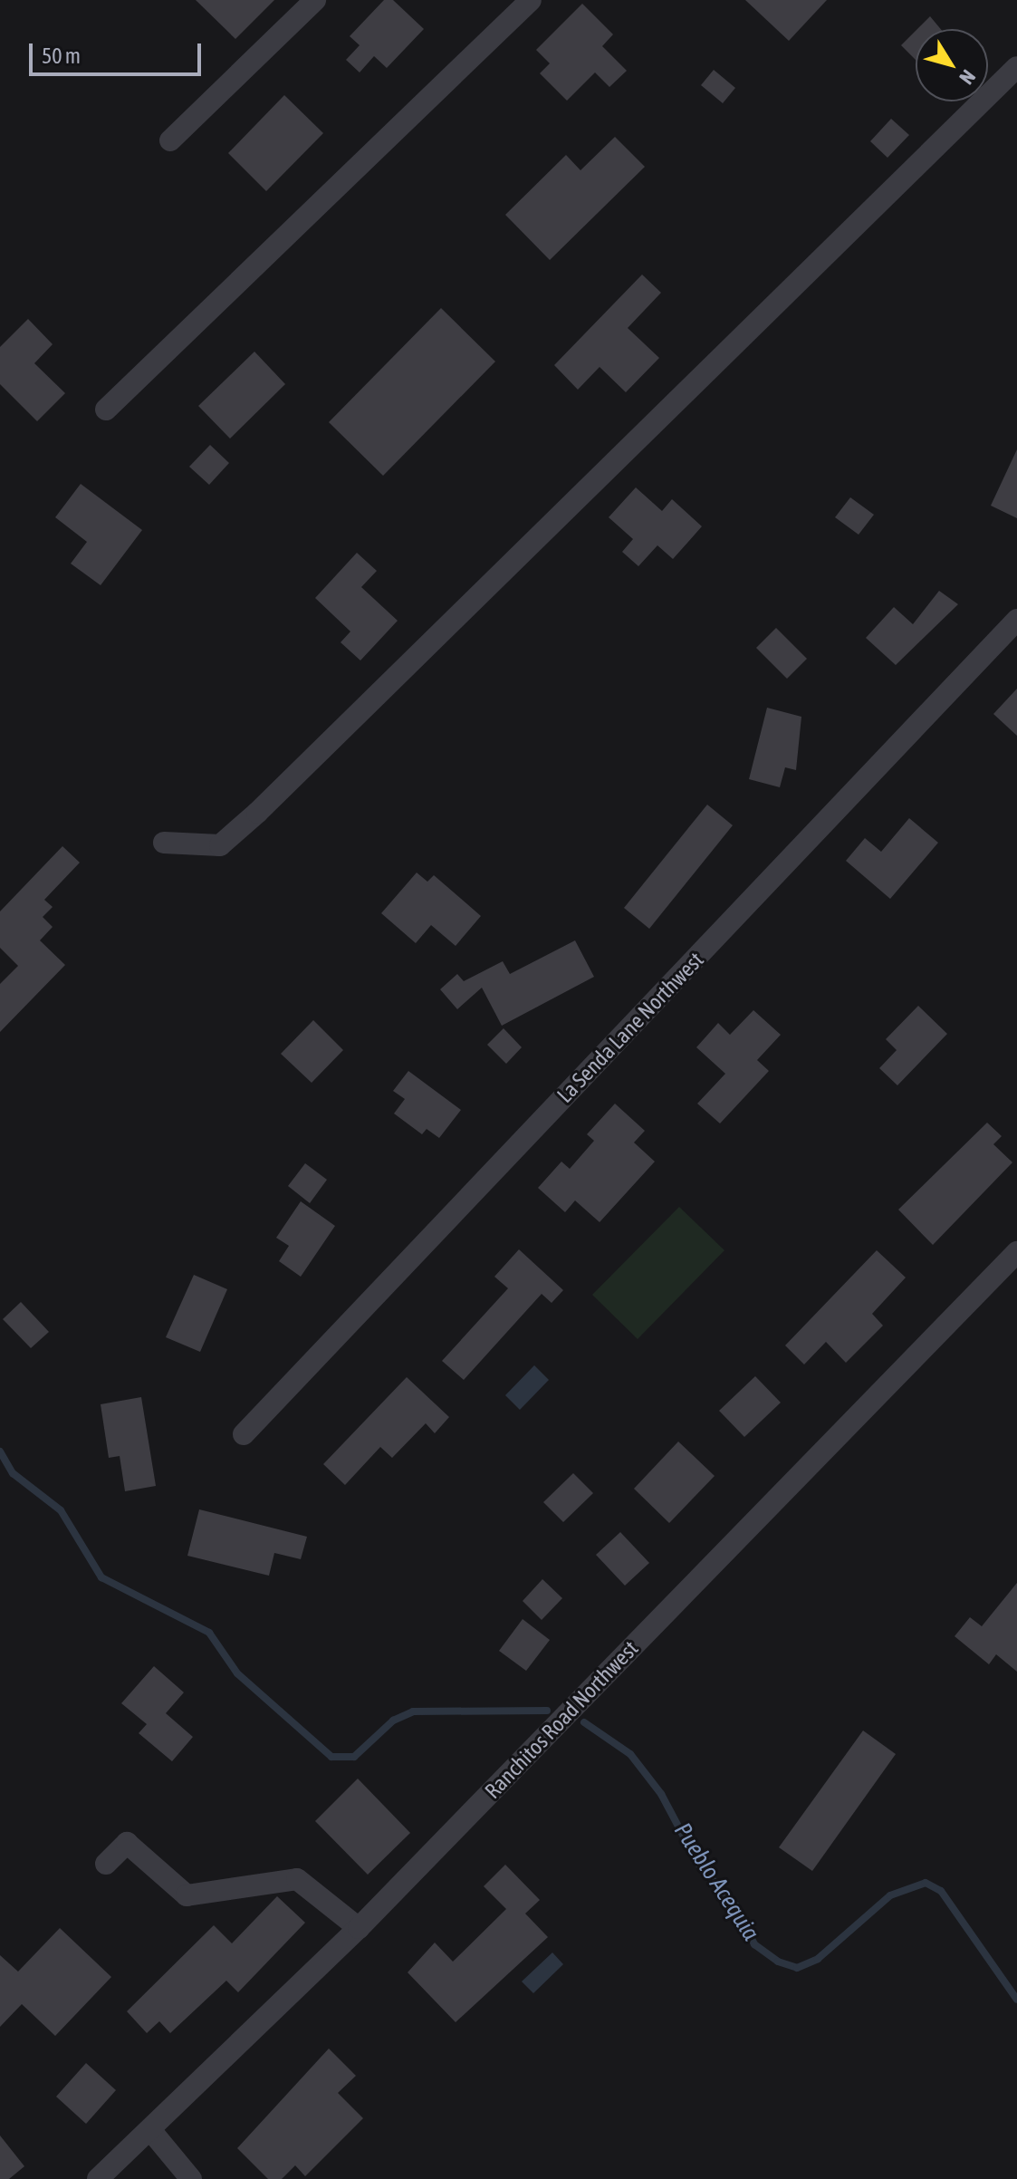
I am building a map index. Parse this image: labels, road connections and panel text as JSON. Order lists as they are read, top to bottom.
{
  "streets": {
    "street": ["La Senda Lane Northwest", "Ranchitos Road Northwest"]
  },
  "water": ["Pueblo Acequia"],
  "scale_bar": "50 m",
  "north": "bottom right"
}
